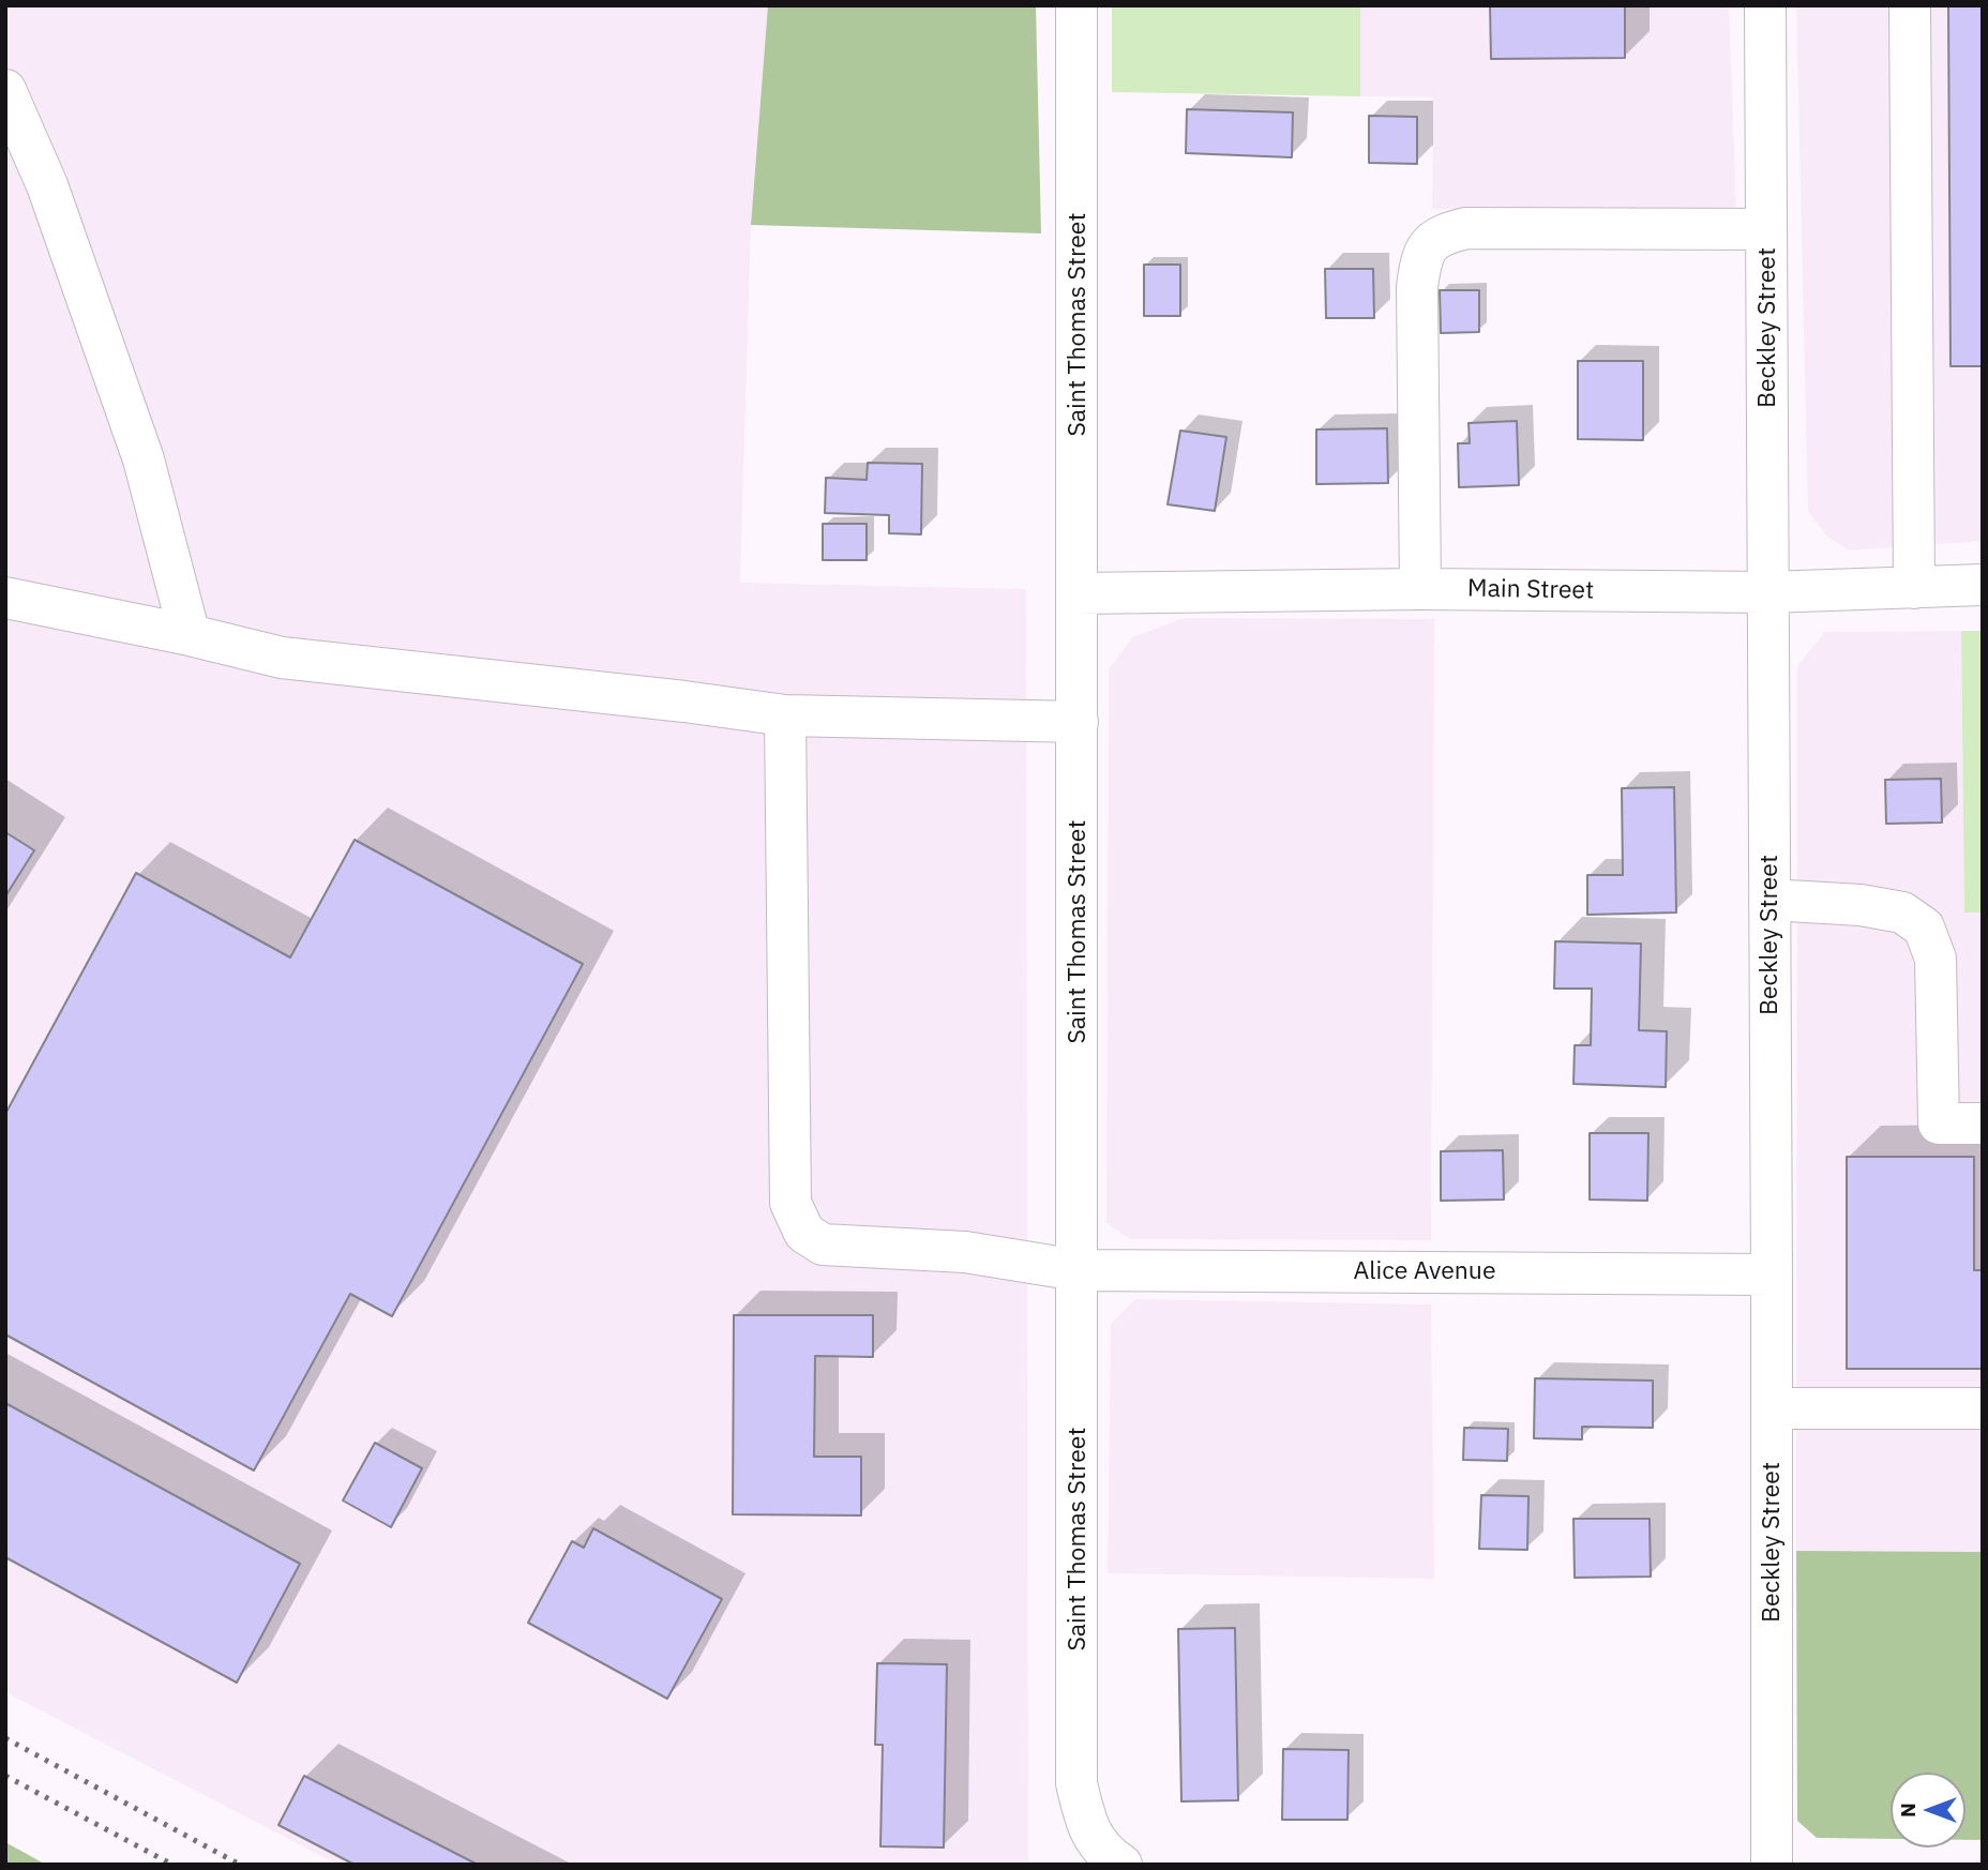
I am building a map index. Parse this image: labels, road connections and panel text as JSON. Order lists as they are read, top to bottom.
{
  "streets": {
    "street": [
      "Saint Thomas Street",
      "Beckley Street",
      "Main Street",
      "Alice Avenue"
    ]
  },
  "crossings": [
    ["Saint Thomas Street", "Main Street"],
    ["Saint Thomas Street", "Alice Avenue"],
    ["Beckley Street", "Main Street"],
    ["Beckley Street", "Alice Avenue"]
  ],
  "north": "left"
}
